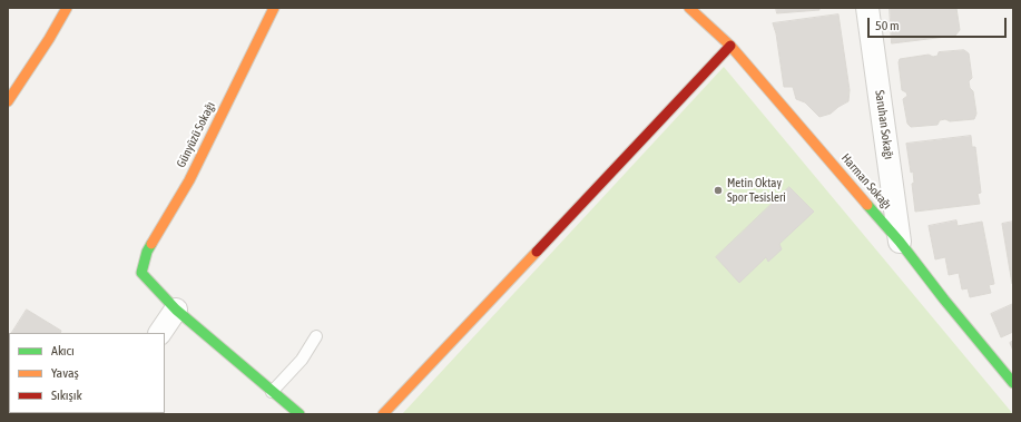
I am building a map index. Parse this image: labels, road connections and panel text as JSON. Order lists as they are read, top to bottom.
{
  "streets": {
    "street": ["Saruhan Sokağı", "Günyüzü Sokağı", "Harman Sokağı"]
  },
  "crossings": [
    ["Saruhan Sokağı", "Harman Sokağı"]
  ],
  "places": ["Metin Oktay Spor Tesisleri"],
  "legend": ["Akıcı", "Yavaş", "Sıkışık"],
  "scale_bar": "50 m"
}
